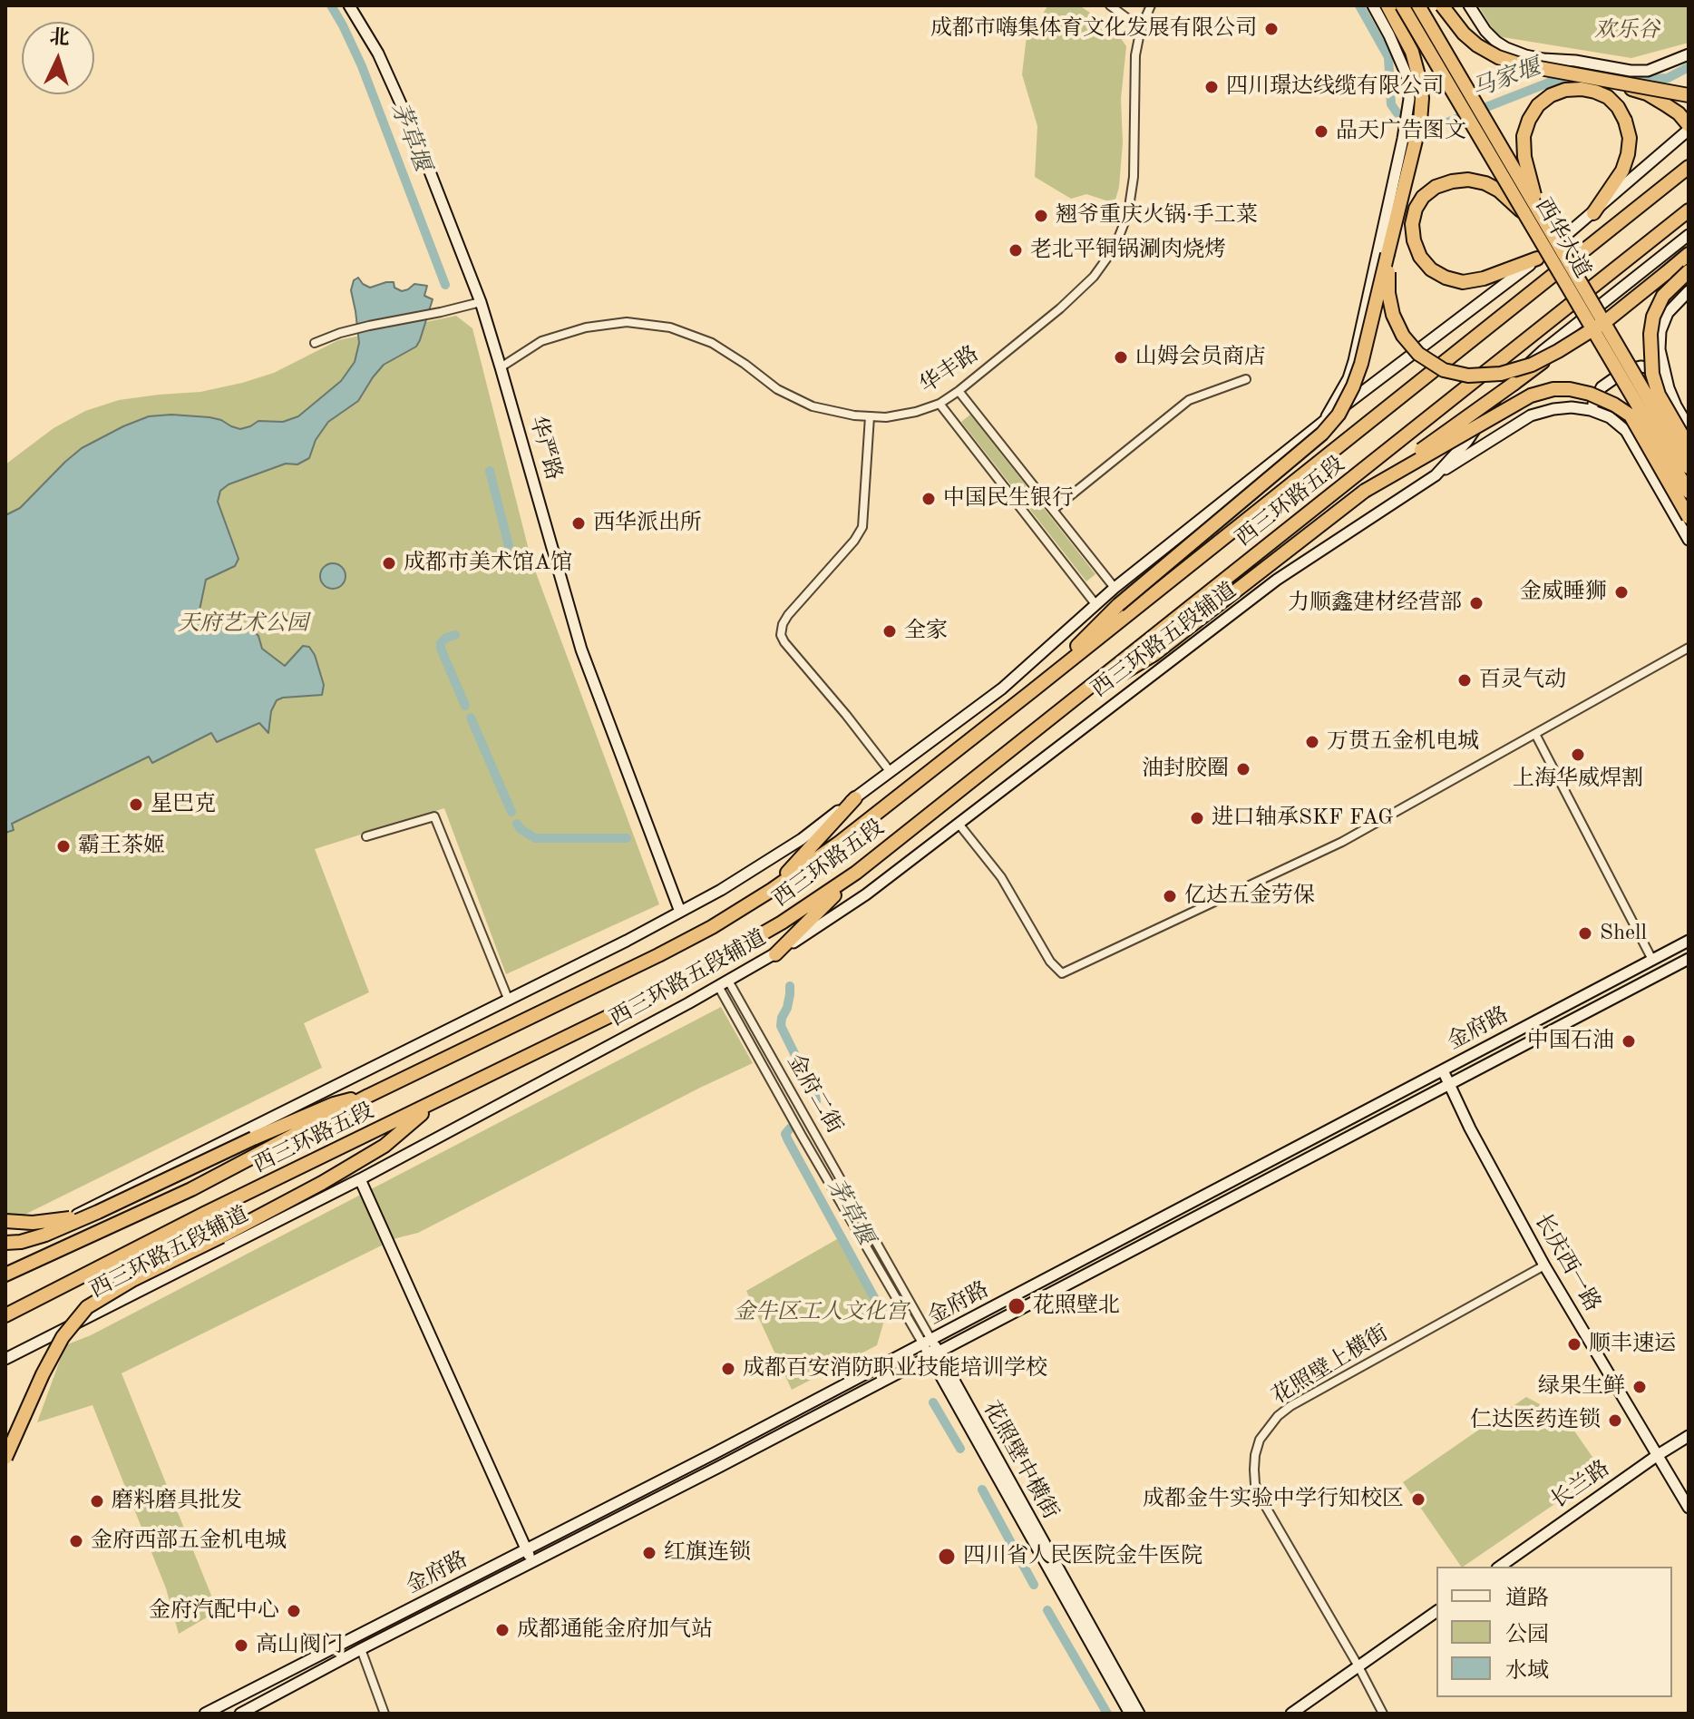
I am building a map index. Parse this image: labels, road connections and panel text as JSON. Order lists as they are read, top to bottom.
{
  "streets": {
    "highway": ["西华大道", "西三环路五段"],
    "street": [
      "华丰路",
      "华严路",
      "西三环路五段辅道",
      "金府路",
      "金府二街",
      "长庆西一路",
      "花照壁上横街",
      "花照壁中横街",
      "长兰路"
    ]
  },
  "crossings": [
    ["华丰路", "华严路"],
    ["西三环路五段辅道", "金府二街"],
    ["金府路", "金府二街"],
    ["金府路", "长庆西一路"],
    ["金府路", "花照壁中横街"],
    ["金府二街", "花照壁中横街"],
    ["长庆西一路", "花照壁上横街"],
    ["长庆西一路", "长兰路"]
  ],
  "water": ["马家堰", "茅草堰"],
  "parks": ["欢乐谷", "天府艺术公园", "金牛区工人文化宫"],
  "places": [
    "成都市嗨集体育文化发展有限公司",
    "四川璟达线缆有限公司",
    "品天广告图文",
    "翘爷重庆火锅·手工菜",
    "老北平铜锅涮肉烧烤",
    "山姆会员商店",
    "中国民生银行",
    "西华派出所",
    "成都市美术馆A馆",
    "金威睡狮",
    "力顺鑫建材经营部",
    "全家",
    "百灵气动",
    "万贯五金机电城",
    "上海华威焊割",
    "油封胶圈",
    "星巴克",
    "进口轴承SKF FAG",
    "霸王茶姬",
    "亿达五金劳保",
    "Shell",
    "中国石油",
    "花照壁北",
    "顺丰速运",
    "成都百安消防职业技能培训学校",
    "绿果生鲜",
    "仁达医药连锁",
    "成都金牛实验中学行知校区",
    "磨料磨具批发",
    "金府西部五金机电城",
    "红旗连锁",
    "四川省人民医院金牛医院",
    "金府汽配中心",
    "成都通能金府加气站",
    "高山阀门"
  ],
  "legend": ["道路", "公园", "水域"],
  "north": "top"
}
